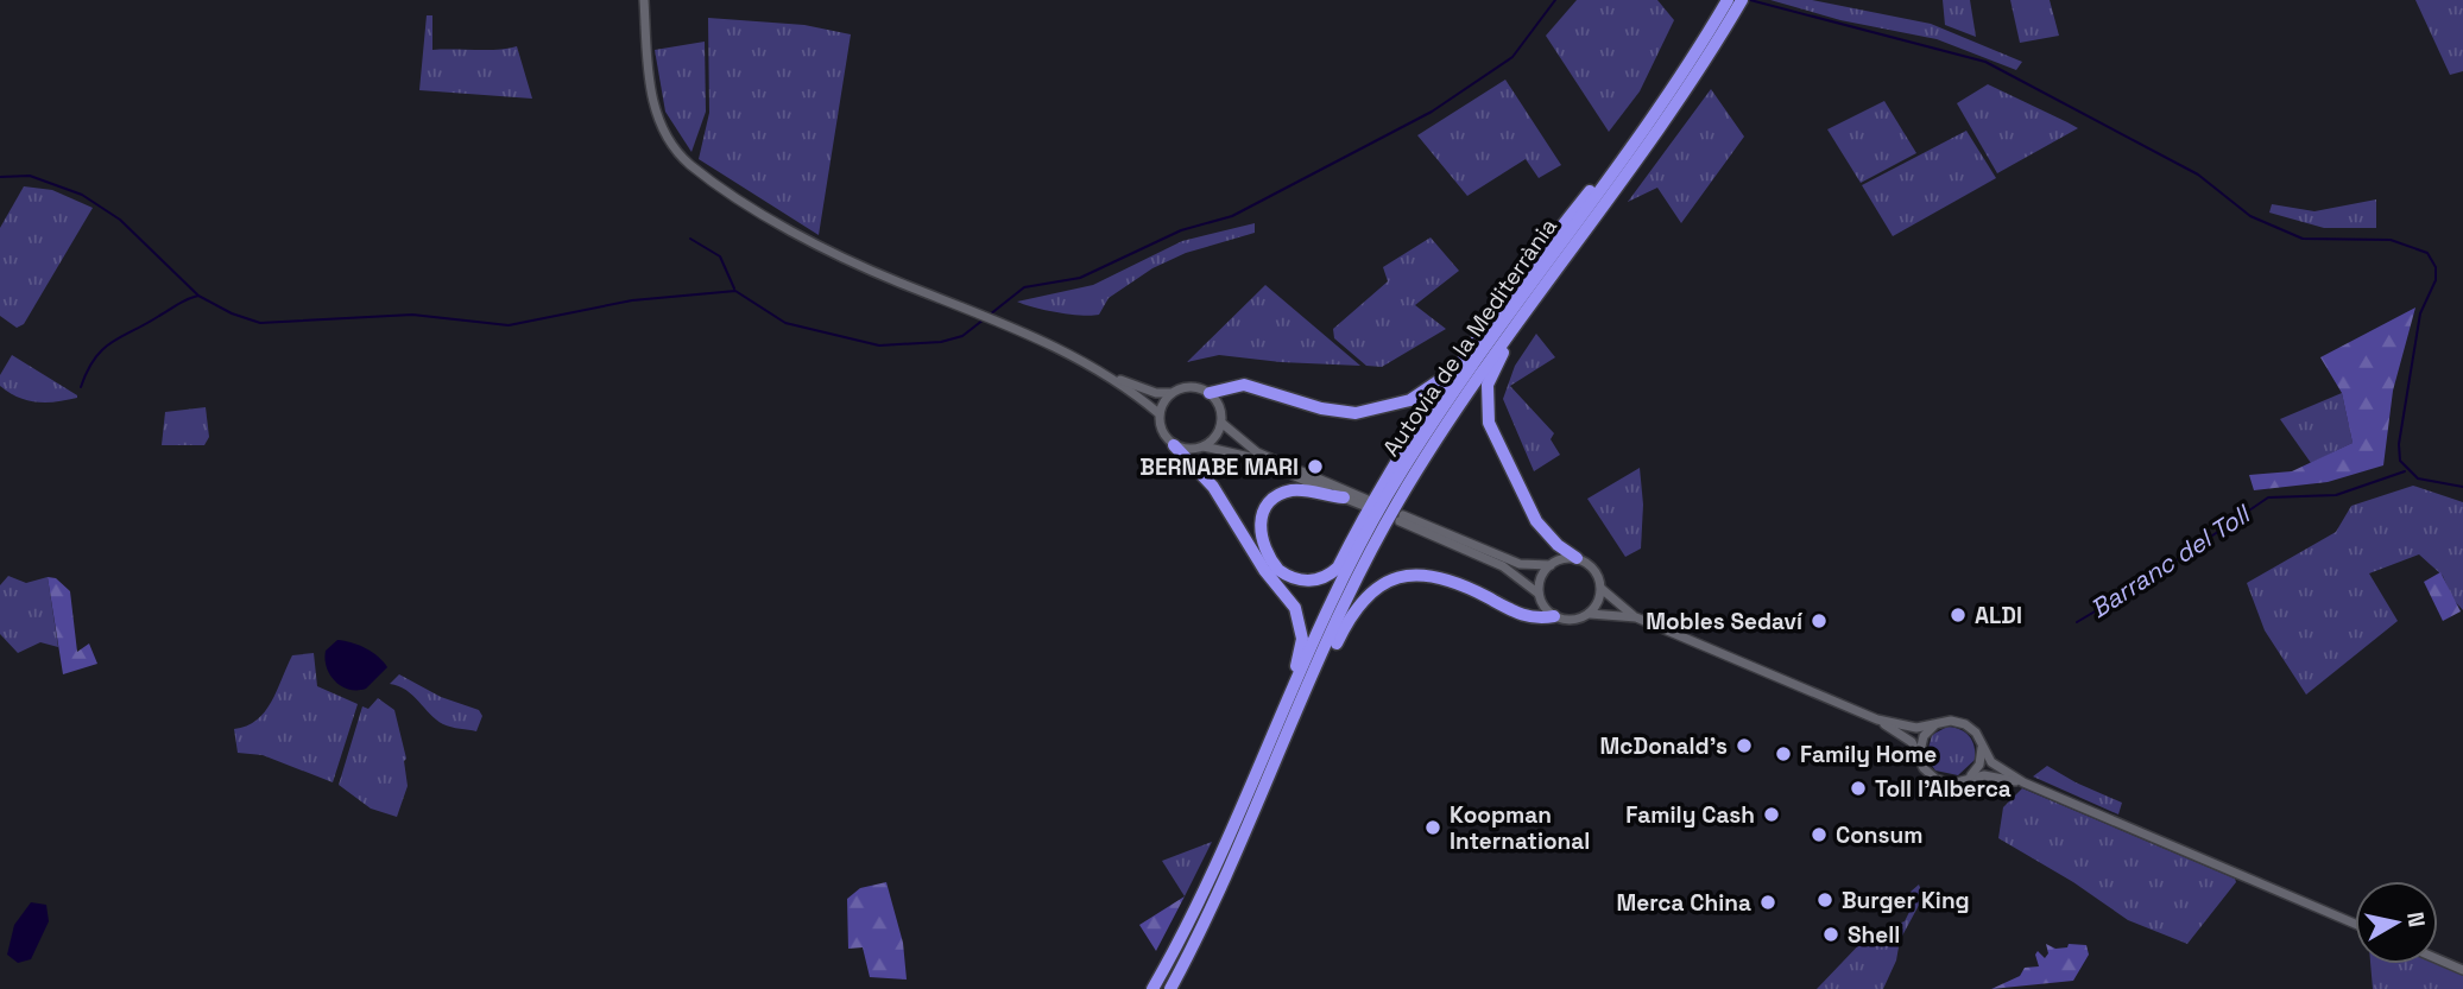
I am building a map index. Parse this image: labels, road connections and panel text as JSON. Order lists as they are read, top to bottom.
{
  "streets": {
    "highway": ["Autovia de la Mediterrània"]
  },
  "water": ["Barranc del Toll"],
  "places": [
    "BERNABE MARI",
    "ALDI",
    "Mobles Sedaví",
    "McDonald's",
    "Family Home",
    "Toll l'Alberca",
    "Family Cash",
    "Koopman International",
    "Consum",
    "Burger King",
    "Merca China",
    "Shell"
  ],
  "north": "right"
}
